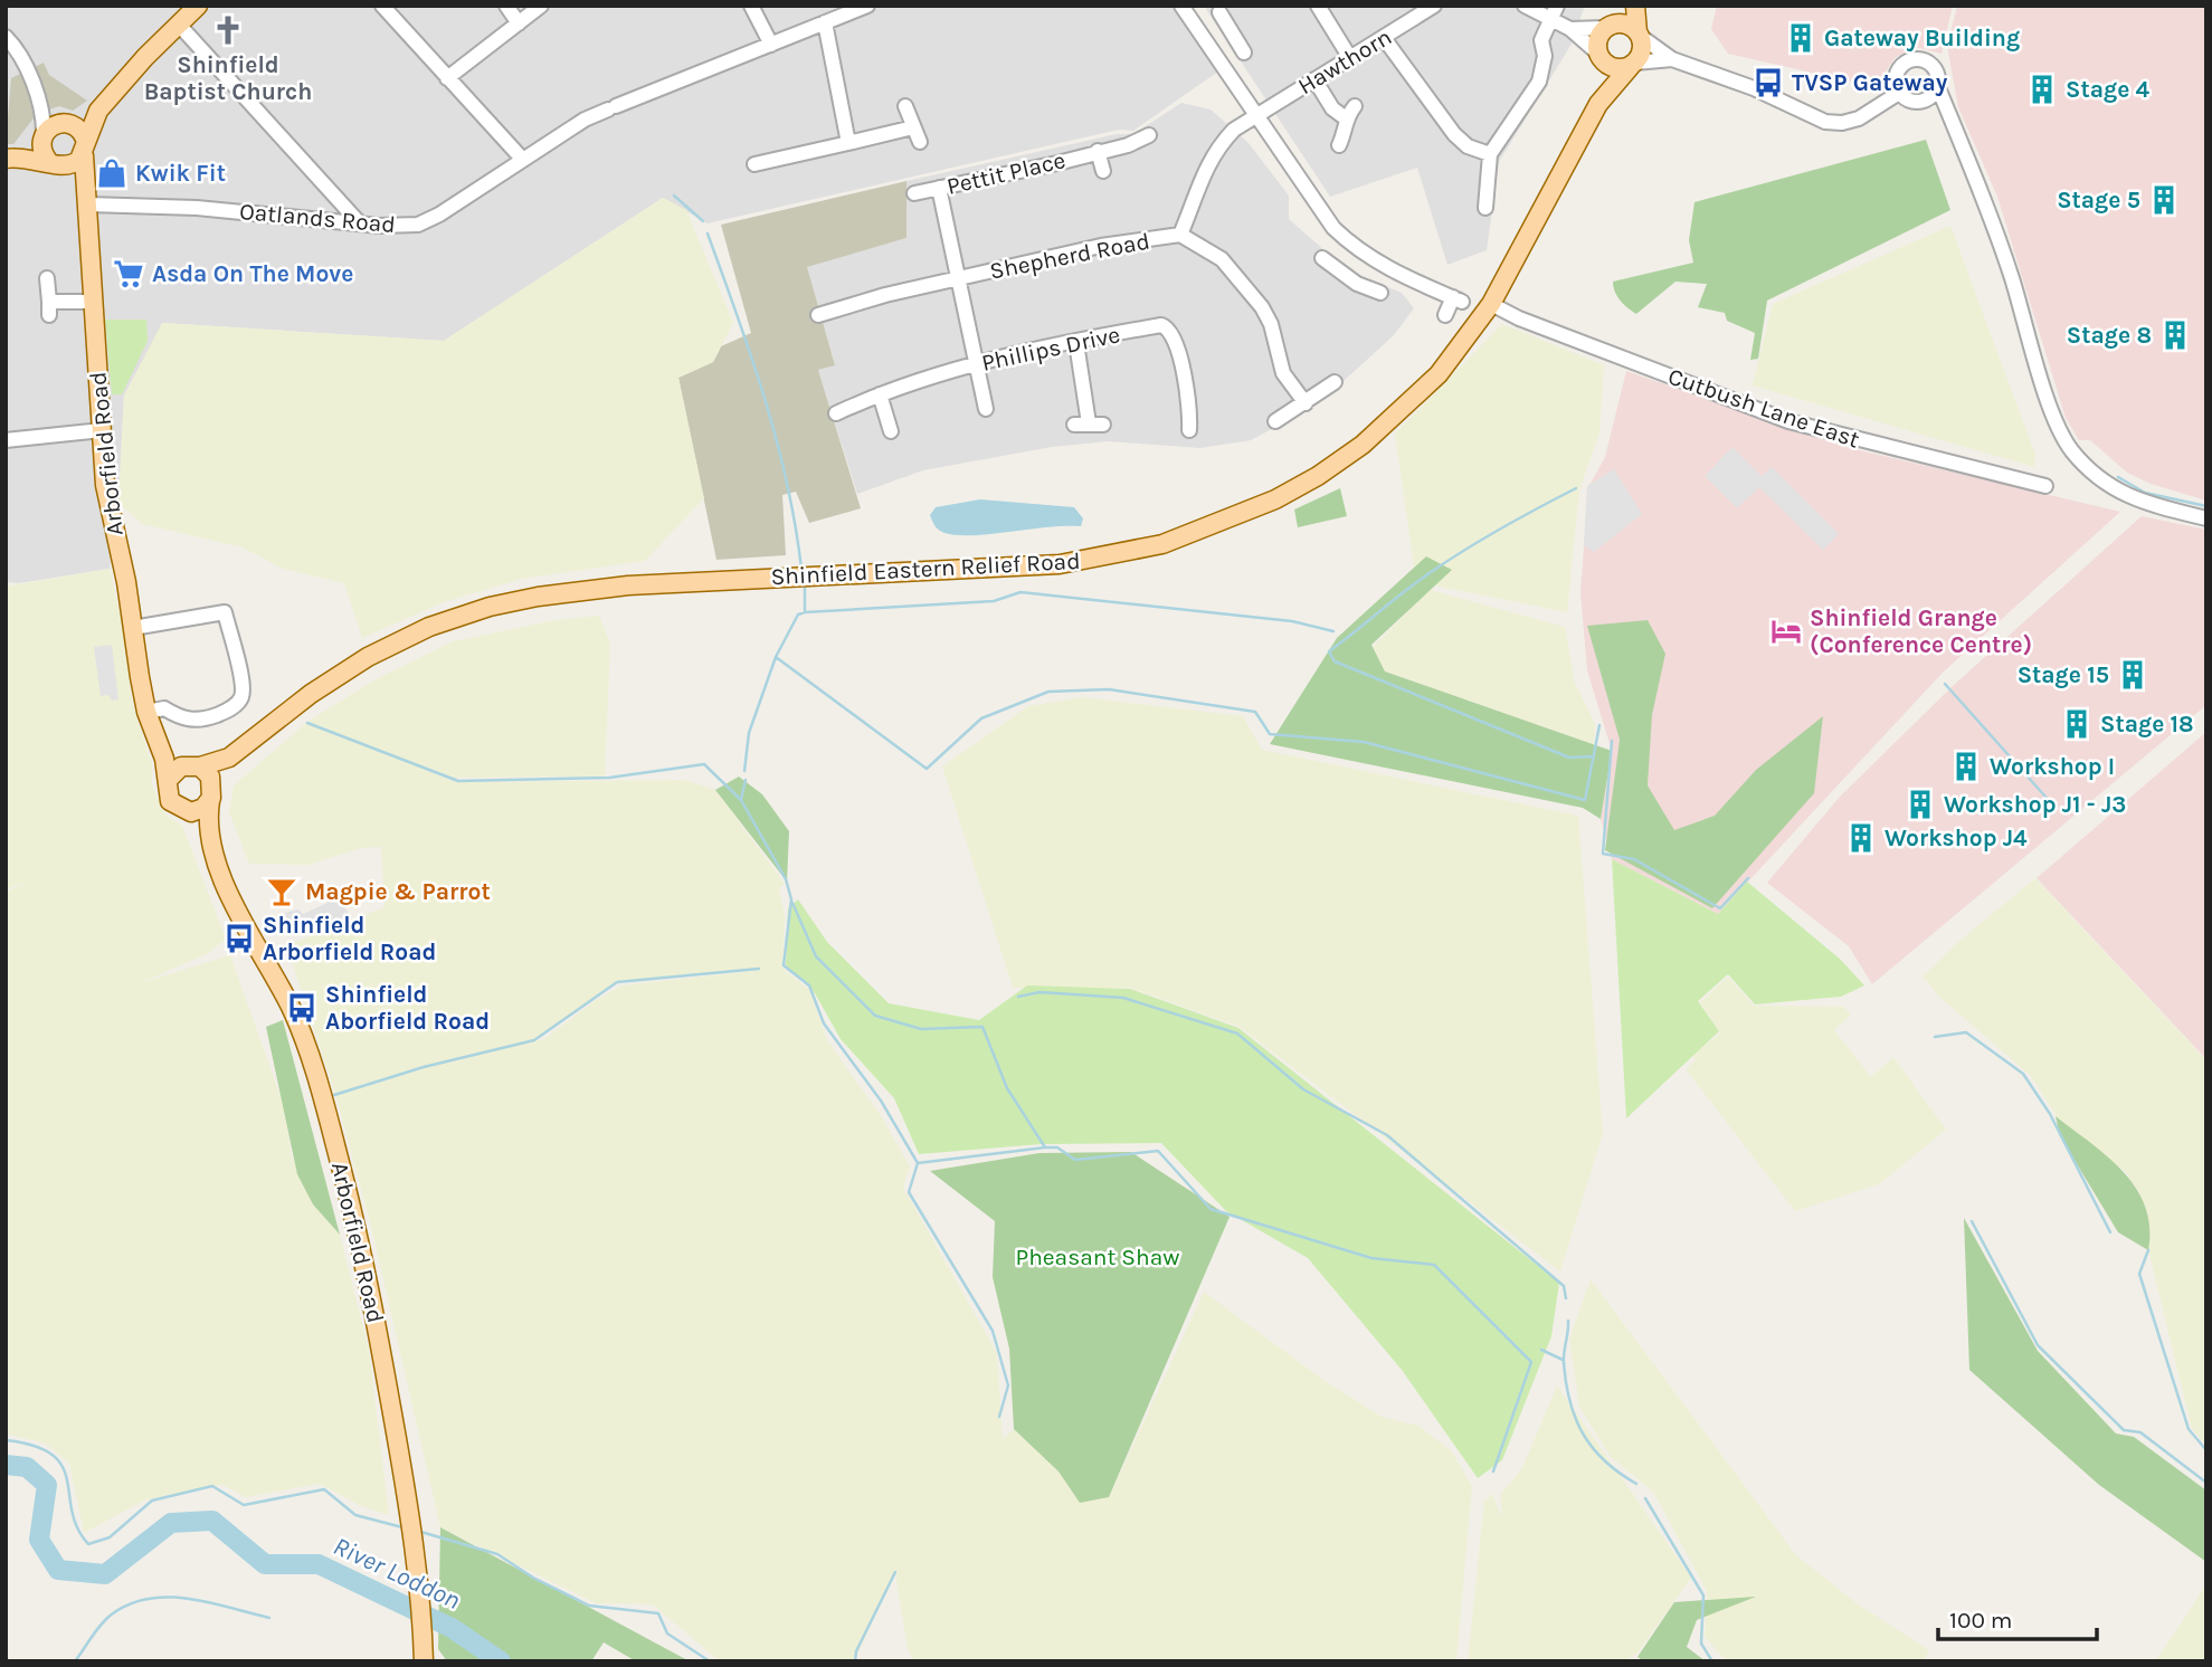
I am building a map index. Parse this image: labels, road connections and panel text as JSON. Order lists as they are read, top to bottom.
{
  "streets": {
    "main road": ["Arborfield Road", "Shinfield Eastern Relief Road"],
    "street": [
      "Hawthorn",
      "Pettit Place",
      "Oatlands Road",
      "Shepherd Road",
      "Phillips Drive",
      "Cutbush Lane East"
    ]
  },
  "crossings": [
    ["Hawthorn", "Shepherd Road"],
    ["Oatlands Road", "Arborfield Road"],
    ["Cutbush Lane East", "Shinfield Eastern Relief Road"],
    ["Arborfield Road", "Shinfield Eastern Relief Road"]
  ],
  "water": ["River Loddon"],
  "parks": ["Pheasant Shaw"],
  "places": {
    "church": ["Shinfield Baptist Church"],
    "building": [
      "Gateway Building",
      "Stage 4",
      "Stage 5",
      "Stage 8",
      "Stage 15",
      "Stage 18",
      "Workshop I",
      "Workshop J1 - J3",
      "Workshop J4"
    ],
    "bus stop": ["TVSP Gateway", "Shinfield Arborfield Road", "Shinfield Aborfield Road"],
    "shop": ["Kwik Fit"],
    "supermarket": ["Asda On The Move"],
    "hotel": ["Shinfield Grange (Conference Centre)"],
    "bar": ["Magpie & Parrot"]
  },
  "scale_bar": "100 m"
}
